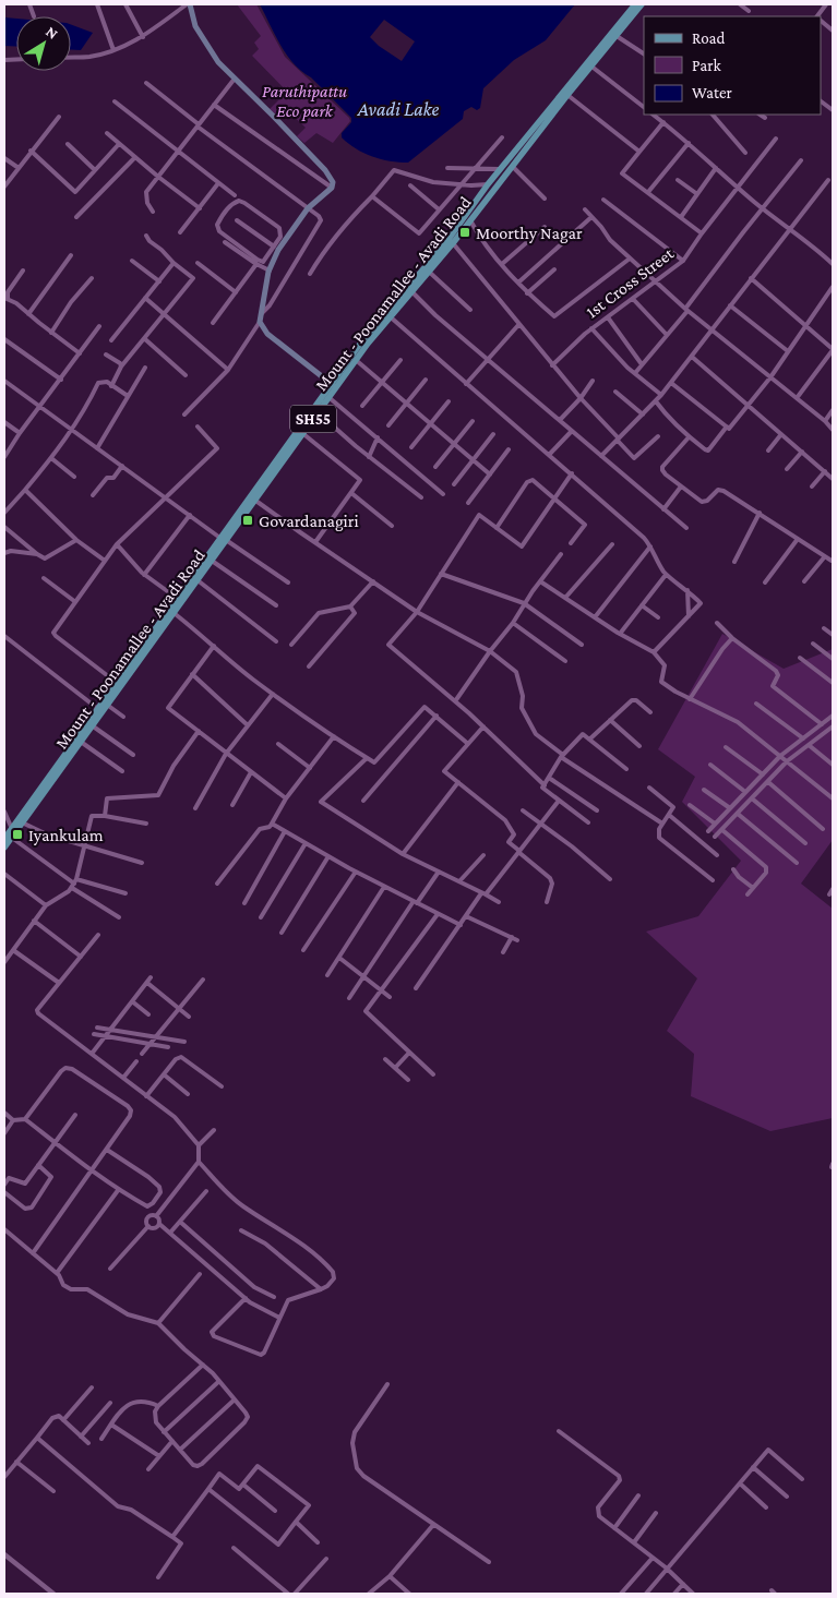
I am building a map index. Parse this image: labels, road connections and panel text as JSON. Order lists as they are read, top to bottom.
{
  "streets": {
    "main road": ["Mount - Poonamallee - Avadi Road", "SH55"],
    "street": ["1st Cross Street"]
  },
  "water": ["Avadi Lake"],
  "parks": ["Paruthipattu Eco park"],
  "places": {
    "transit": ["Moorthy Nagar", "Govardanagiri", "Iyankulam"]
  },
  "legend": ["Road", "Park", "Water"],
  "north": "top right"
}
